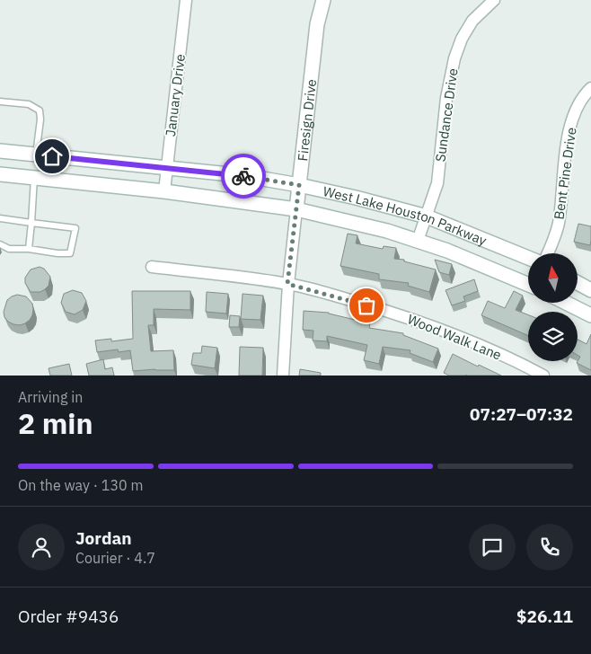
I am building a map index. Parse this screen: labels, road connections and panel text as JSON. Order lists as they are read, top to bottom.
{
  "streets": {
    "main road": ["Firesign Drive", "West Lake Houston Parkway"],
    "street": [
      "January Drive",
      "Sundance Drive",
      "Bent Pine Drive",
      "Wood Walk Lane"
    ]
  },
  "crossings": [
    ["January Drive", "West Lake Houston Parkway"],
    ["Sundance Drive", "West Lake Houston Parkway"],
    ["Firesign Drive", "West Lake Houston Parkway"],
    ["Firesign Drive", "Wood Walk Lane"]
  ],
  "north": "top",
  "page": {
    "heading": ["2 min", "Arriving in", "07:27–07:32"],
    "panel": [
      "Jordan",
      "Courier · 4.7",
      "Order #9436",
      "$26.11"
    ],
    "bar": "On the way · 130 m"
  }
}
